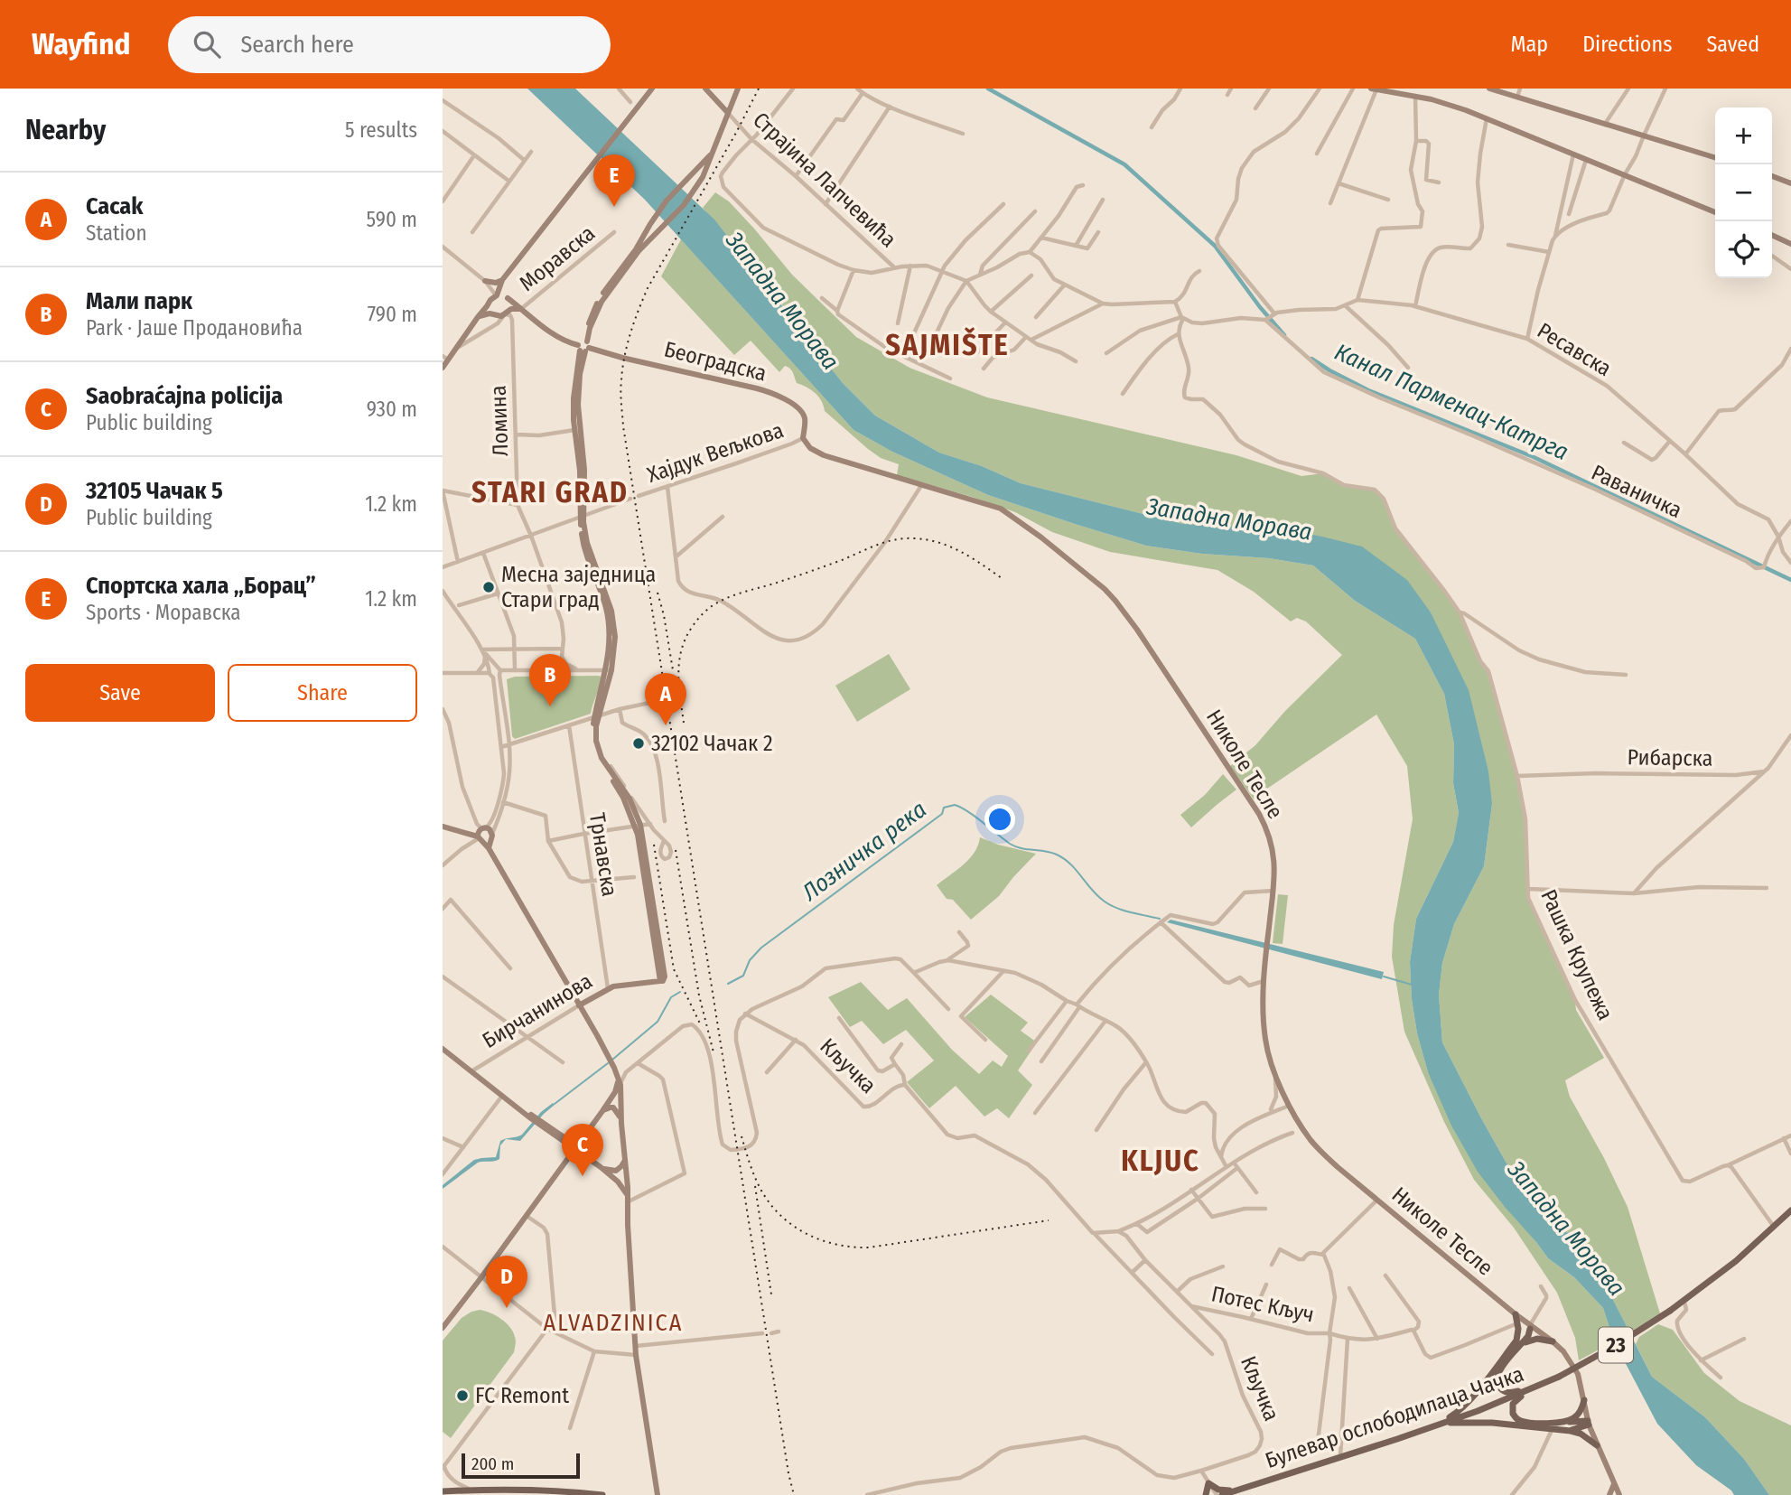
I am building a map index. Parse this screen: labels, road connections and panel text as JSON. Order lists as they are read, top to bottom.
{
  "streets": {
    "main road": [
      "Страјина Лапчевића",
      "Београдска",
      "Николе Тесле",
      "Бирчанинова",
      "23",
      "Булевар ослободилаца Чачка"
    ],
    "street": [
      "Моравска",
      "Ресавска",
      "Ломина",
      "Хајдук Вељкова",
      "Раваничка",
      "Рибарска",
      "Трнавска",
      "Рашка Крупежа",
      "Кључка",
      "Потес Кључ"
    ]
  },
  "crossings": [
    ["Ресавска", "Раваничка"],
    ["Београдска", "Хајдук Вељкова"],
    ["Београдска", "Николе Тесле"],
    ["Ломина", "Хајдук Вељкова"],
    ["Хајдук Вељкова", "Николе Тесле"],
    ["Рибарска", "Рашка Крупежа"],
    ["Трнавска", "Бирчанинова"],
    ["Кључка", "Потес Кључ"]
  ],
  "districts": [
    "SAJMIŠTE",
    "STARI GRAD",
    "KLJUC",
    "ALVADZINICA"
  ],
  "water": ["Западна Морава", "Канал Парменац-Катрга", "Лозничка река"],
  "places": ["Месна заједница Стари град", "32102 Чачак 2", "FC Remont"],
  "scale_bar": "200 m",
  "page": {
    "header": "Wayfind",
    "search": "Search here",
    "nav": ["Map", "Directions", "Saved"],
    "heading": ["Nearby", "5 results"],
    "map_buttons": ["+", "−"],
    "pins": [
      "E",
      "B",
      "A",
      "C",
      "D"
    ],
    "list": [
      {
        "mark": "A",
        "name": "Cacak",
        "note": "Station",
        "value": "590 m"
      },
      {
        "mark": "B",
        "name": "Мали парк",
        "note": "Park · Јаше Продановића",
        "value": "790 m"
      },
      {
        "mark": "C",
        "name": "Saobraćajna policija",
        "note": "Public building",
        "value": "930 m"
      },
      {
        "mark": "D",
        "name": "32105 Чачак 5",
        "note": "Public building",
        "value": "1.2 km"
      },
      {
        "mark": "E",
        "name": "Спортска хала „Борац”",
        "note": "Sports · Моравска",
        "value": "1.2 km"
      }
    ],
    "buttons": ["Save", "Share"],
    "scale": "200 m"
  }
}
